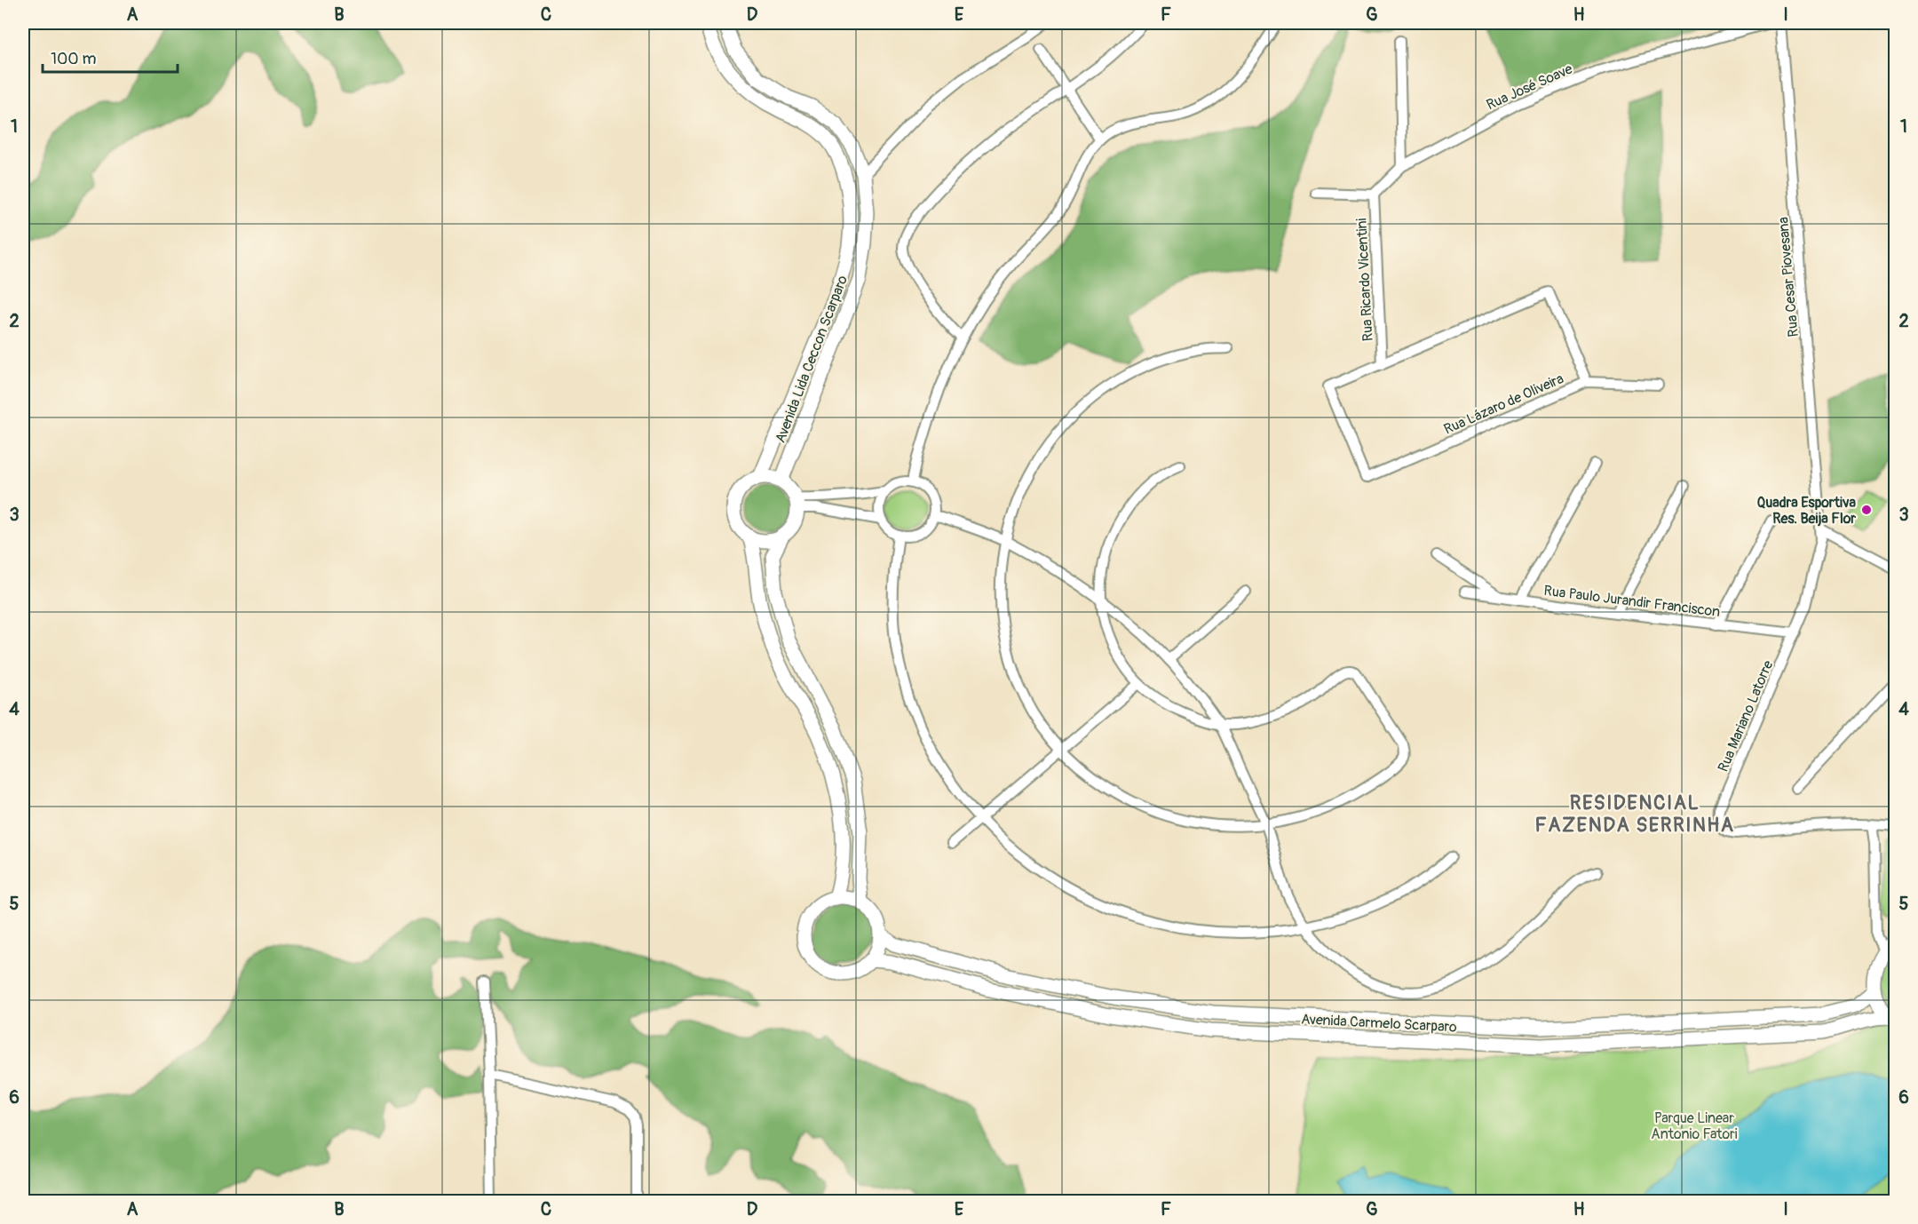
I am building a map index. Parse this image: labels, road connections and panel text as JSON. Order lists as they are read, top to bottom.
{
  "streets": {
    "main road": ["Avenida Lida Ceccon Scarparo", "Avenida Carmelo Scarparo"],
    "street": [
      "Rua José Soave",
      "Rua Cesar Piovesana",
      "Rua Ricardo Vicentini",
      "Rua Lázaro de Oliveira",
      "Rua Paulo Jurandir Franciscon",
      "Rua Mariano Latorre"
    ]
  },
  "crossings": [
    ["Rua José Soave", "Rua Ricardo Vicentini"],
    ["Rua Cesar Piovesana", "Rua Mariano Latorre"],
    ["Rua Ricardo Vicentini", "Rua Lázaro de Oliveira"],
    ["Rua Paulo Jurandir Franciscon", "Rua Mariano Latorre"]
  ],
  "districts": ["RESIDENCIAL FAZENDA SERRINHA"],
  "parks": ["Parque Linear Antonio Fatori"],
  "places": ["Quadra Esportiva Res. Beija Flor"],
  "scale_bar": "100 m",
  "grid": {
    "columns": [
      "A",
      "B",
      "C",
      "D",
      "E",
      "F",
      "G",
      "H",
      "I"
    ],
    "rows": [
      "1",
      "2",
      "3",
      "4",
      "5",
      "6"
    ]
  }
}
